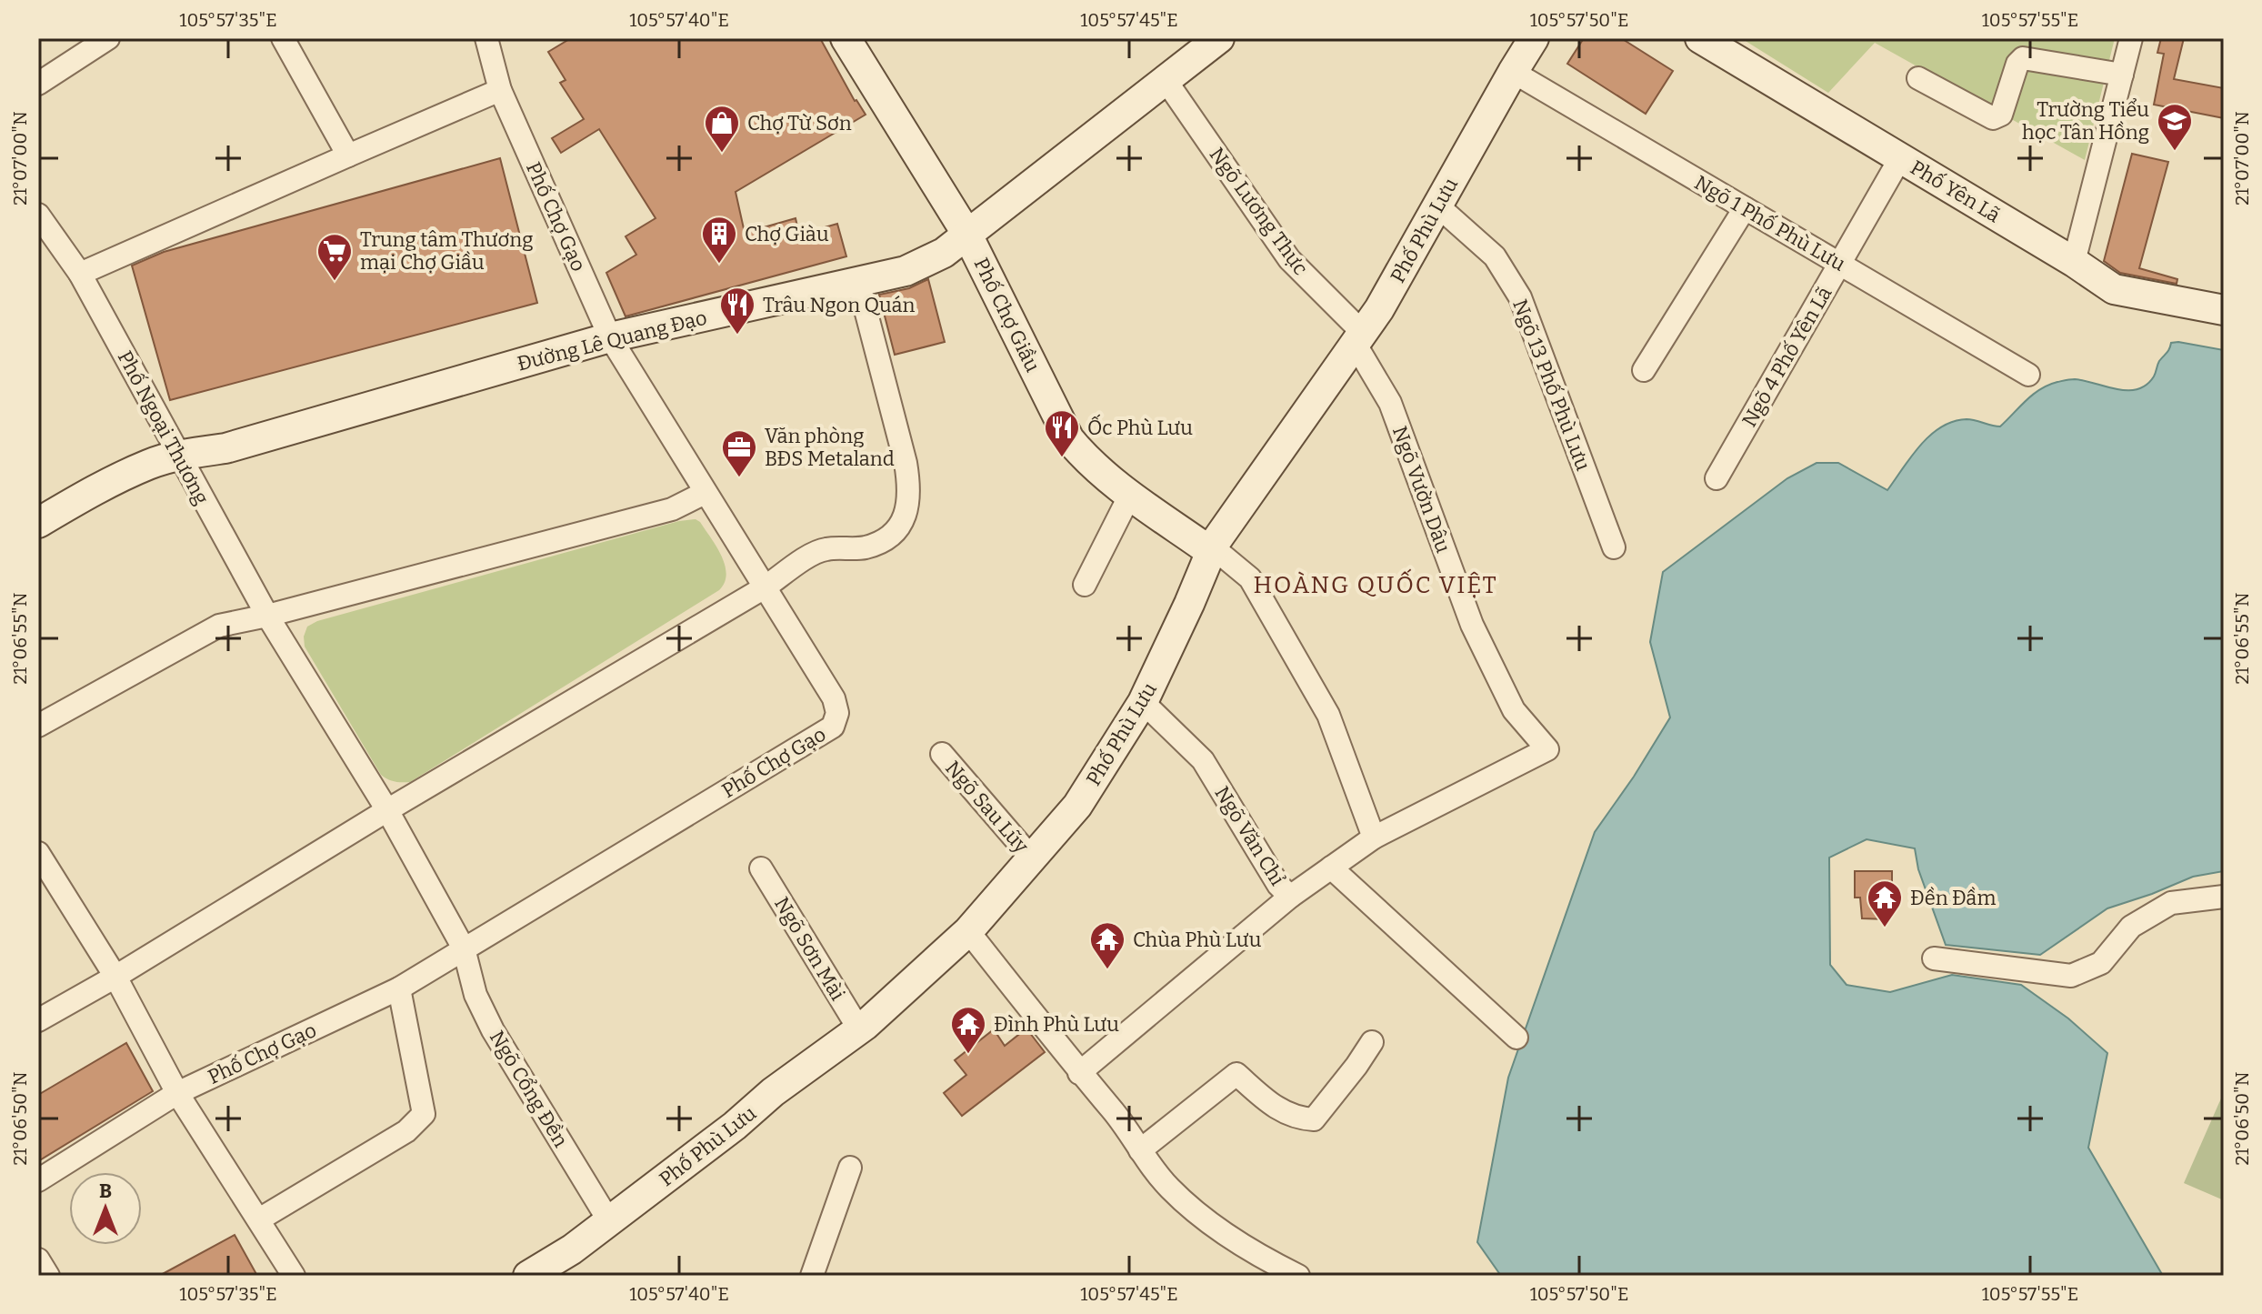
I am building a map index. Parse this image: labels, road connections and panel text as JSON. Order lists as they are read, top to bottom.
{
  "streets": {
    "main road": [
      "Phố Yên Lã",
      "Phố Phù Lưu",
      "Phố Chợ Giầu",
      "Đường Lê Quang Đạo"
    ],
    "street": [
      "Ngõ Lương Thực",
      "Phố Chợ Gạo",
      "Ngõ 1 Phố Phù Lưu",
      "Ngõ 4 Phố Yên Lã",
      "Ngõ 13 Phố Phù Lưu",
      "Phố Ngoại Thương",
      "Ngõ Vườn Dâu",
      "Ngõ Sau Lũy",
      "Ngõ Văn Chỉ",
      "Ngõ Sơn Mài",
      "Ngõ Cổng Đền"
    ]
  },
  "crossings": [
    ["Phố Yên Lã", "Ngõ 4 Phố Yên Lã"],
    ["Ngõ Lương Thực", "Phố Phù Lưu"],
    ["Ngõ Lương Thực", "Đường Lê Quang Đạo"],
    ["Ngõ Lương Thực", "Ngõ Vườn Dâu"],
    ["Phố Chợ Gạo", "Đường Lê Quang Đạo"],
    ["Phố Chợ Gạo", "Phố Ngoại Thương"],
    ["Phố Chợ Gạo", "Ngõ Cổng Đền"],
    ["Ngõ 1 Phố Phù Lưu", "Phố Phù Lưu"],
    ["Ngõ 1 Phố Phù Lưu", "Ngõ 4 Phố Yên Lã"],
    ["Phố Phù Lưu", "Phố Chợ Giầu"],
    ["Phố Phù Lưu", "Ngõ 13 Phố Phù Lưu"],
    ["Phố Phù Lưu", "Ngõ Vườn Dâu"],
    ["Phố Phù Lưu", "Ngõ Sau Lũy"],
    ["Phố Phù Lưu", "Ngõ Văn Chỉ"],
    ["Phố Phù Lưu", "Ngõ Sơn Mài"],
    ["Phố Phù Lưu", "Ngõ Cổng Đền"],
    ["Phố Chợ Giầu", "Đường Lê Quang Đạo"],
    ["Đường Lê Quang Đạo", "Phố Ngoại Thương"],
    ["Phố Ngoại Thương", "Ngõ Cổng Đền"]
  ],
  "districts": ["HOÀNG QUỐC VIỆT"],
  "places": {
    "school or university": ["Trường Tiểu học Tân Hồng"],
    "shop": ["Chợ Từ Sơn"],
    "building": ["Chợ Giàu"],
    "supermarket": ["Trung tâm Thương mại Chợ Giầu"],
    "restaurant": ["Trâu Ngon Quán", "Ốc Phù Lưu"],
    "office": ["Văn phòng BĐS Metaland"],
    "temple": ["Đền Đầm", "Chùa Phù Lưu", "Đình Phù Lưu"]
  },
  "north": "top",
  "coordinates": [
    "105°57'35\"E",
    "105°57'40\"E",
    "105°57'45\"E",
    "105°57'50\"E",
    "105°57'55\"E",
    "21°07'00\"N",
    "21°06'55\"N",
    "21°06'50\"N"
  ]
}
